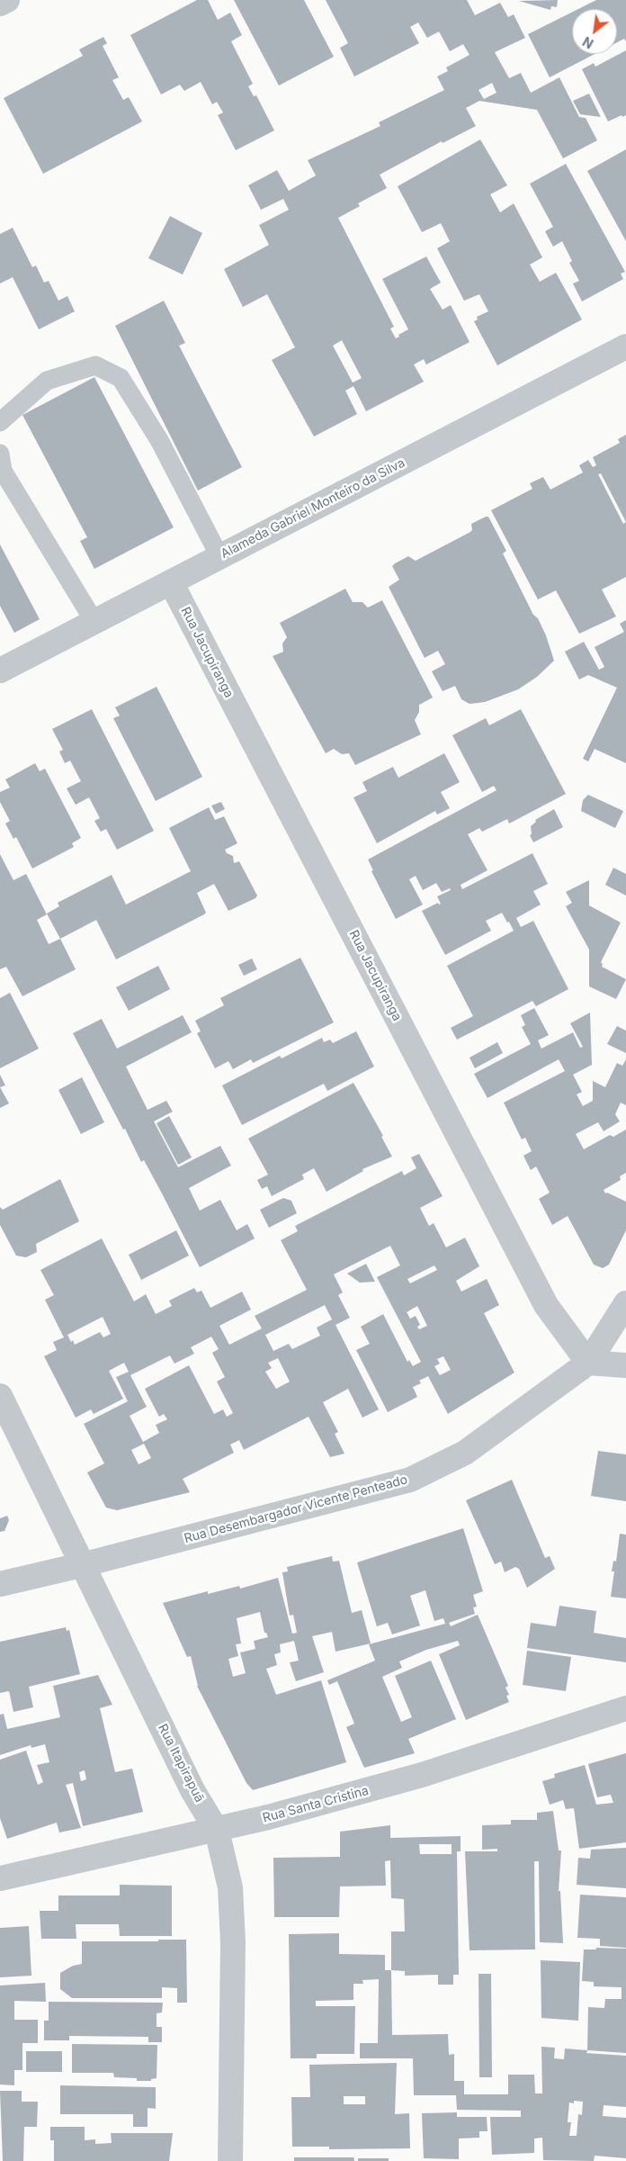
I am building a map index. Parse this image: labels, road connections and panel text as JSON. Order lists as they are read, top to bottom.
{
  "streets": {
    "street": [
      "Alameda Gabriel Monteiro da Silva",
      "Rua Jacupiranga",
      "Rua Desembargador Vicente Penteado",
      "Rua Itapirapuã",
      "Rua Santa Cristina"
    ]
  },
  "crossings": [
    ["Alameda Gabriel Monteiro da Silva", "Rua Jacupiranga"],
    ["Rua Jacupiranga", "Rua Desembargador Vicente Penteado"],
    ["Rua Desembargador Vicente Penteado", "Rua Itapirapuã"],
    ["Rua Itapirapuã", "Rua Santa Cristina"]
  ],
  "north": "bottom left"
}
